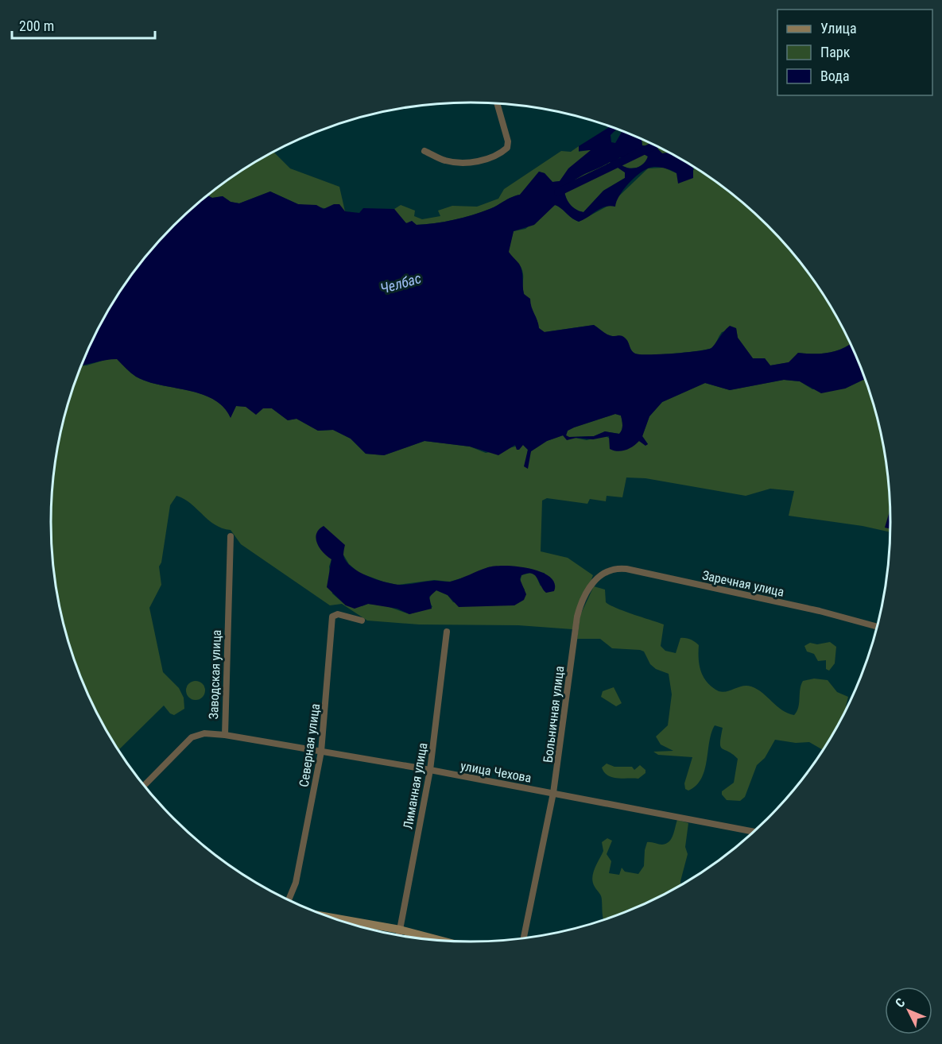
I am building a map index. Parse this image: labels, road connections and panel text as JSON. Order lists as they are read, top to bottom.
{
  "streets": {
    "street": [
      "Заречная улица",
      "Заводская улица",
      "Больничная улица",
      "Северная улица",
      "улица Чехова",
      "Лиманная улица"
    ]
  },
  "crossings": [
    ["Заречная улица", "Больничная улица"],
    ["Заводская улица", "улица Чехова"],
    ["Больничная улица", "улица Чехова"],
    ["Северная улица", "улица Чехова"],
    ["улица Чехова", "Лиманная улица"]
  ],
  "water": ["Челбас"],
  "legend": ["Улица", "Парк", "Вода"],
  "scale_bar": "200 m",
  "north": "top left"
}
